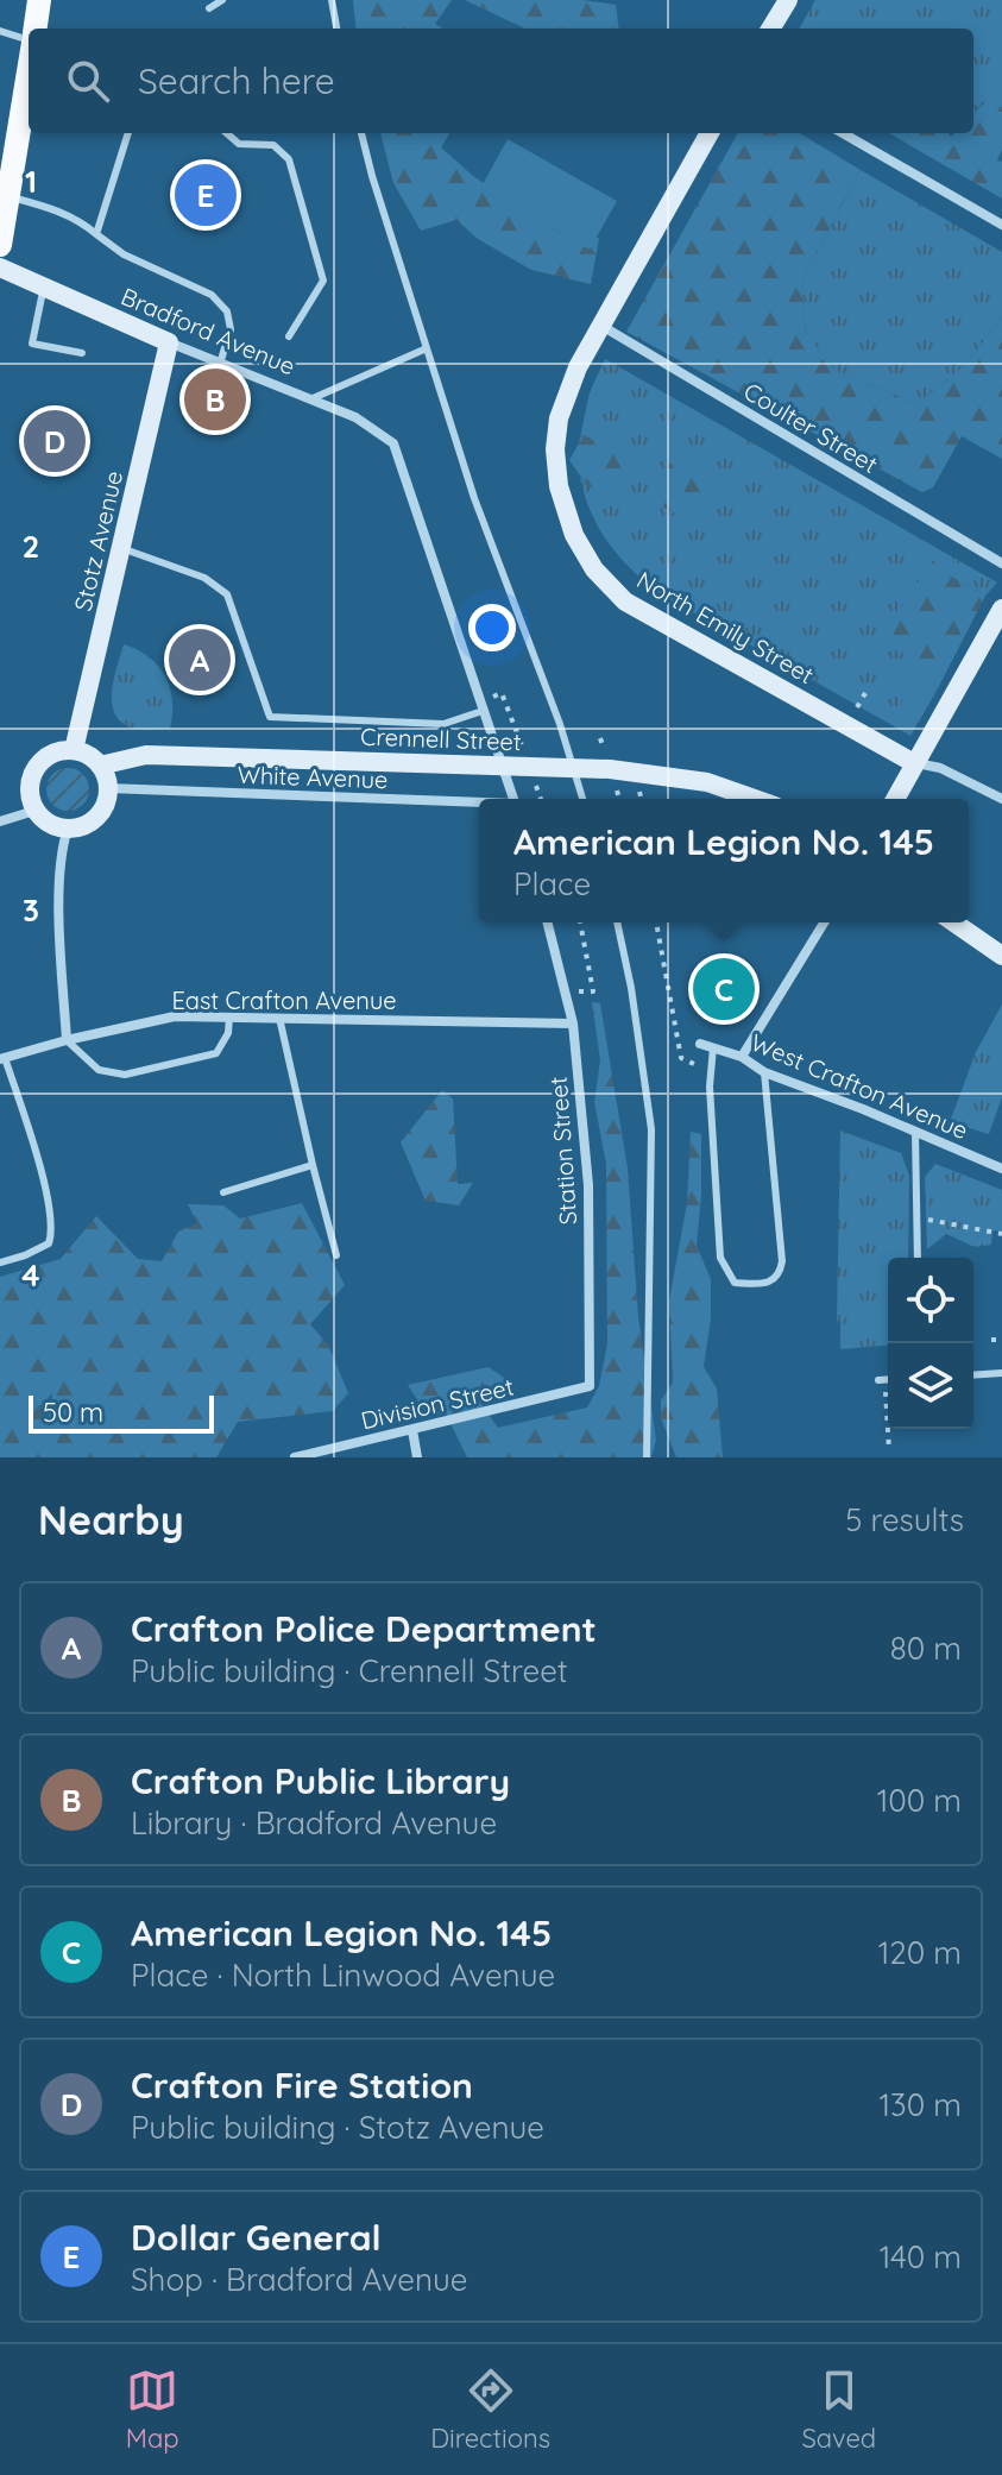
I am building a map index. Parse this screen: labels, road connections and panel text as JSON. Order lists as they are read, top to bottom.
{
  "streets": {
    "main road": [
      "Bradford Avenue",
      "Stotz Avenue",
      "North Emily Street",
      "Crennell Street"
    ],
    "street": [
      "Coulter Street",
      "White Avenue",
      "East Crafton Avenue",
      "West Crafton Avenue",
      "Station Street",
      "Division Street"
    ]
  },
  "crossings": [
    ["Bradford Avenue", "Stotz Avenue"],
    ["Coulter Street", "North Emily Street"],
    ["Stotz Avenue", "Crennell Street"],
    ["Stotz Avenue", "White Avenue"],
    ["Crennell Street", "White Avenue"],
    ["East Crafton Avenue", "Station Street"],
    ["Station Street", "Division Street"]
  ],
  "scale_bar": "50 m",
  "page": {
    "search": "Search here",
    "pins": [
      "E",
      "B",
      "D",
      "A",
      "C"
    ],
    "popup": ["American Legion No. 145", "Place"],
    "scale": "50 m",
    "heading": ["Nearby", "5 results"],
    "list": [
      {
        "mark": "A",
        "name": "Crafton Police Department",
        "note": "Public building · Crennell Street",
        "value": "80 m"
      },
      {
        "mark": "B",
        "name": "Crafton Public Library",
        "note": "Library · Bradford Avenue",
        "value": "100 m"
      },
      {
        "mark": "C",
        "name": "American Legion No. 145",
        "note": "Place · North Linwood Avenue",
        "value": "120 m"
      },
      {
        "mark": "D",
        "name": "Crafton Fire Station",
        "note": "Public building · Stotz Avenue",
        "value": "130 m"
      },
      {
        "mark": "E",
        "name": "Dollar General",
        "note": "Shop · Bradford Avenue",
        "value": "140 m"
      }
    ],
    "nav": ["Map", "Directions", "Saved"]
  },
  "grid": {
    "rows": [
      "1",
      "2",
      "3",
      "4"
    ]
  }
}
